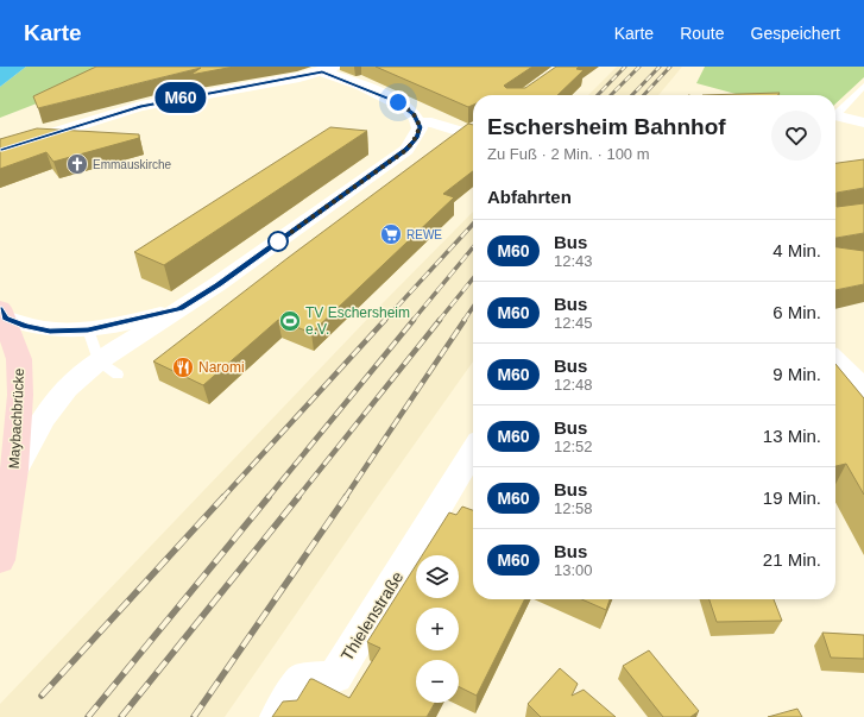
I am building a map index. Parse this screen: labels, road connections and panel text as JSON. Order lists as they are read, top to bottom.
{
  "streets": {
    "main road": ["Maybachbrücke"],
    "street": ["Thielenstraße"]
  },
  "places": {
    "church": ["Emmauskirche"],
    "supermarket": ["REWE"],
    "sports": ["TV Eschersheim e.V."],
    "restaurant": ["Naromi"]
  },
  "lines": ["bus line M60"],
  "page": {
    "header": "Karte",
    "nav": ["Karte", "Route", "Gespeichert"],
    "on_map": "M60",
    "heading": [
      ["Eschersheim Bahnhof", "Zu Fuß · 2 Min. · 100 m"],
      "Abfahrten"
    ],
    "list": [
      {
        "mark": "M60",
        "name": "Bus",
        "note": "12:43",
        "value": "4 Min."
      },
      {
        "mark": "M60",
        "name": "Bus",
        "note": "12:45",
        "value": "6 Min."
      },
      {
        "mark": "M60",
        "name": "Bus",
        "note": "12:48",
        "value": "9 Min."
      },
      {
        "mark": "M60",
        "name": "Bus",
        "note": "12:52",
        "value": "13 Min."
      },
      {
        "mark": "M60",
        "name": "Bus",
        "note": "12:58",
        "value": "19 Min."
      },
      {
        "mark": "M60",
        "name": "Bus",
        "note": "13:00",
        "value": "21 Min."
      }
    ],
    "map_buttons": ["+", "−"]
  }
}
